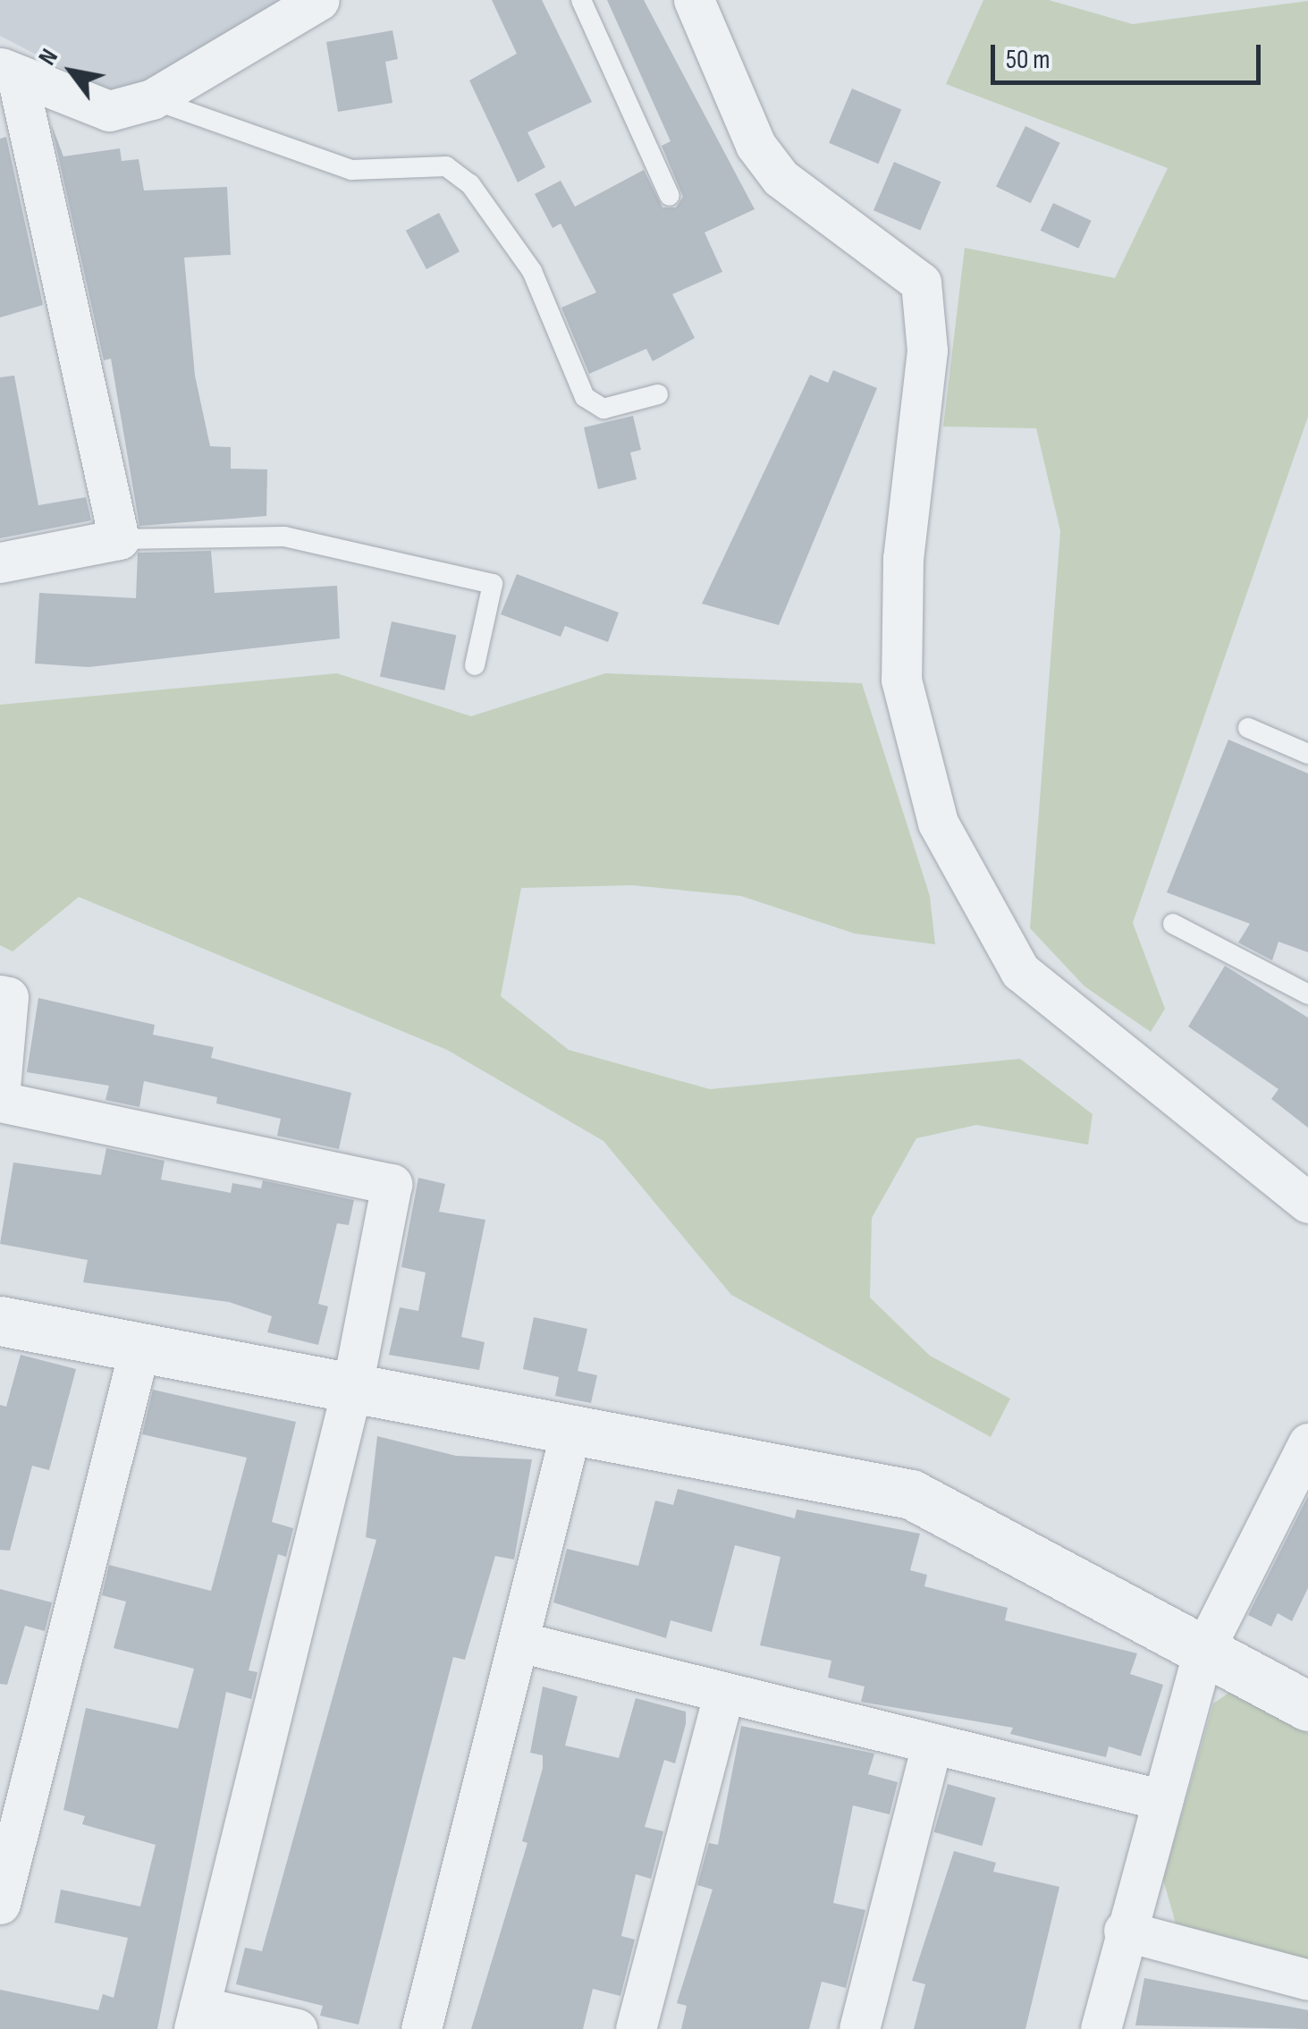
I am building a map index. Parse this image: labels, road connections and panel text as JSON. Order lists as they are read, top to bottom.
{
  "scale_bar": "50 m",
  "north": "top left"
}
